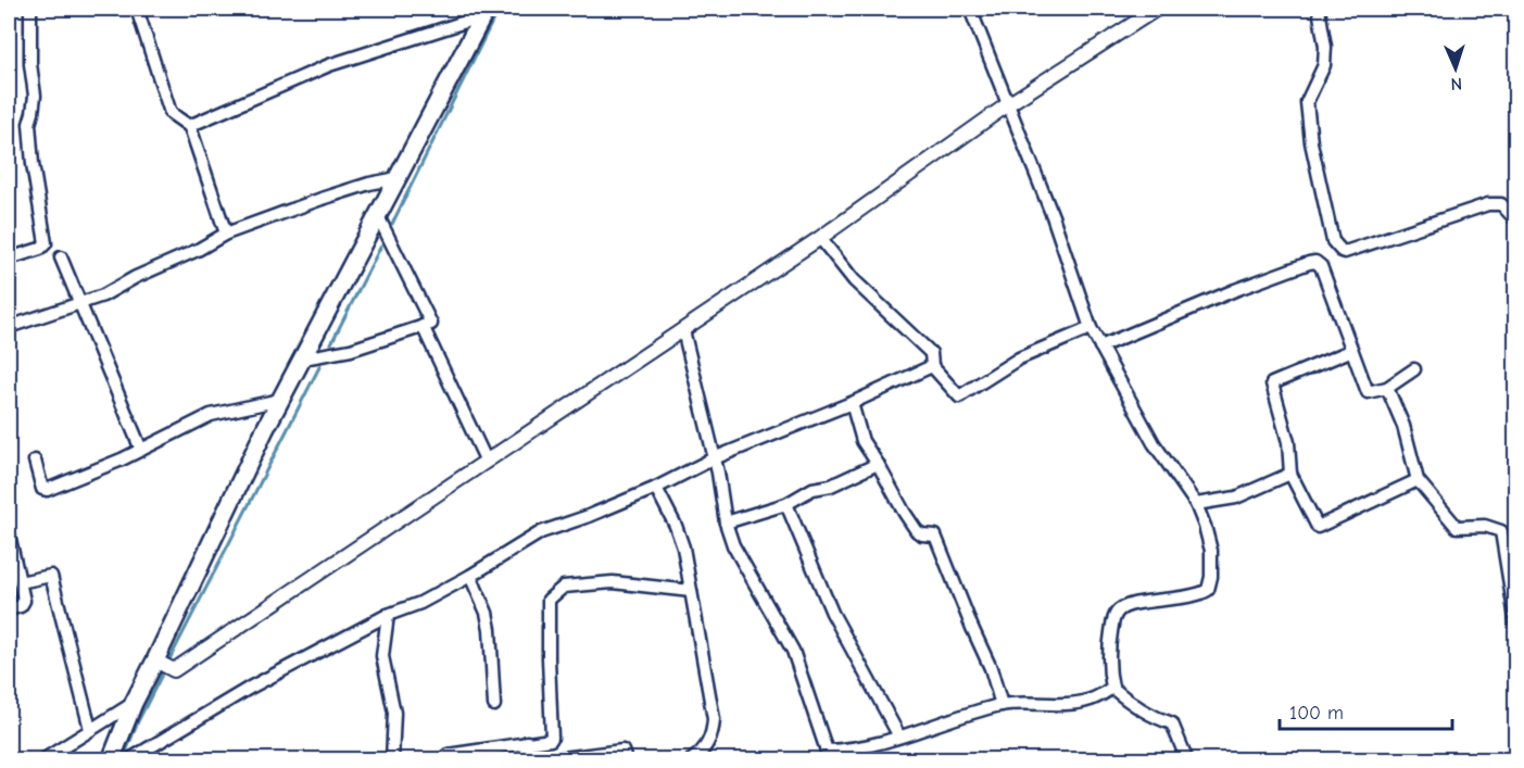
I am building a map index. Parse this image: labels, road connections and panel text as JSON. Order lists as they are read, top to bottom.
{
  "scale_bar": "100 m",
  "north": "bottom"
}
